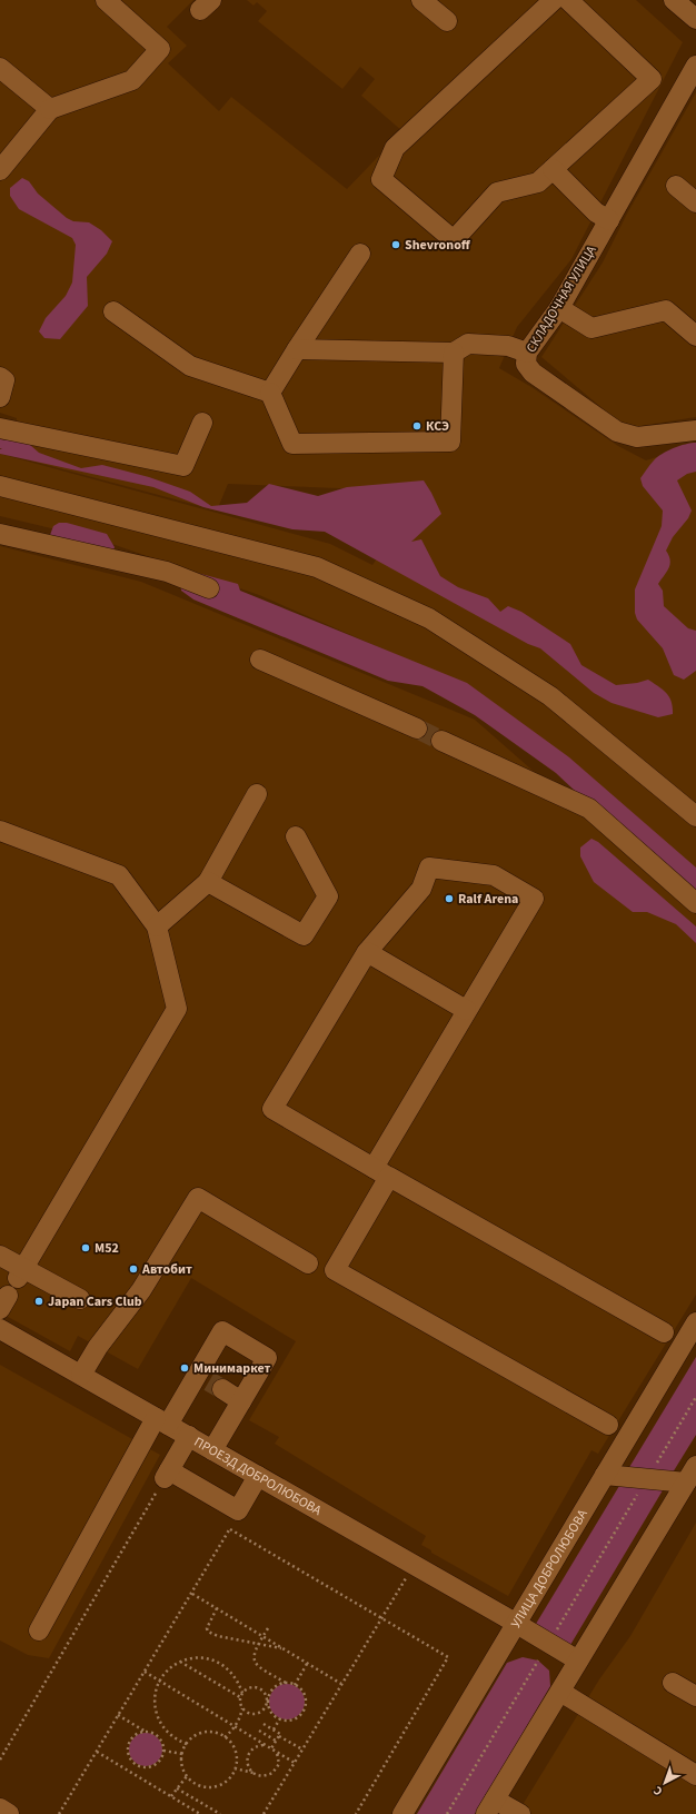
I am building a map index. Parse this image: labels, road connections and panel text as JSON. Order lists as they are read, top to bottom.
{
  "streets": {
    "street": ["СКЛАДОЧНАЯ УЛИЦА", "ПРОЕЗД ДОБРОЛЮБОВА", "УЛИЦА ДОБРОЛЮБОВА"]
  },
  "crossings": [
    ["ПРОЕЗД ДОБРОЛЮБОВА", "УЛИЦА ДОБРОЛЮБОВА"]
  ],
  "places": [
    "Shevronoff",
    "КСЭ",
    "Ralf Arena",
    "M52",
    "Автобит",
    "Japan Cars Club",
    "Минимаркет"
  ],
  "north": "bottom left"
}
